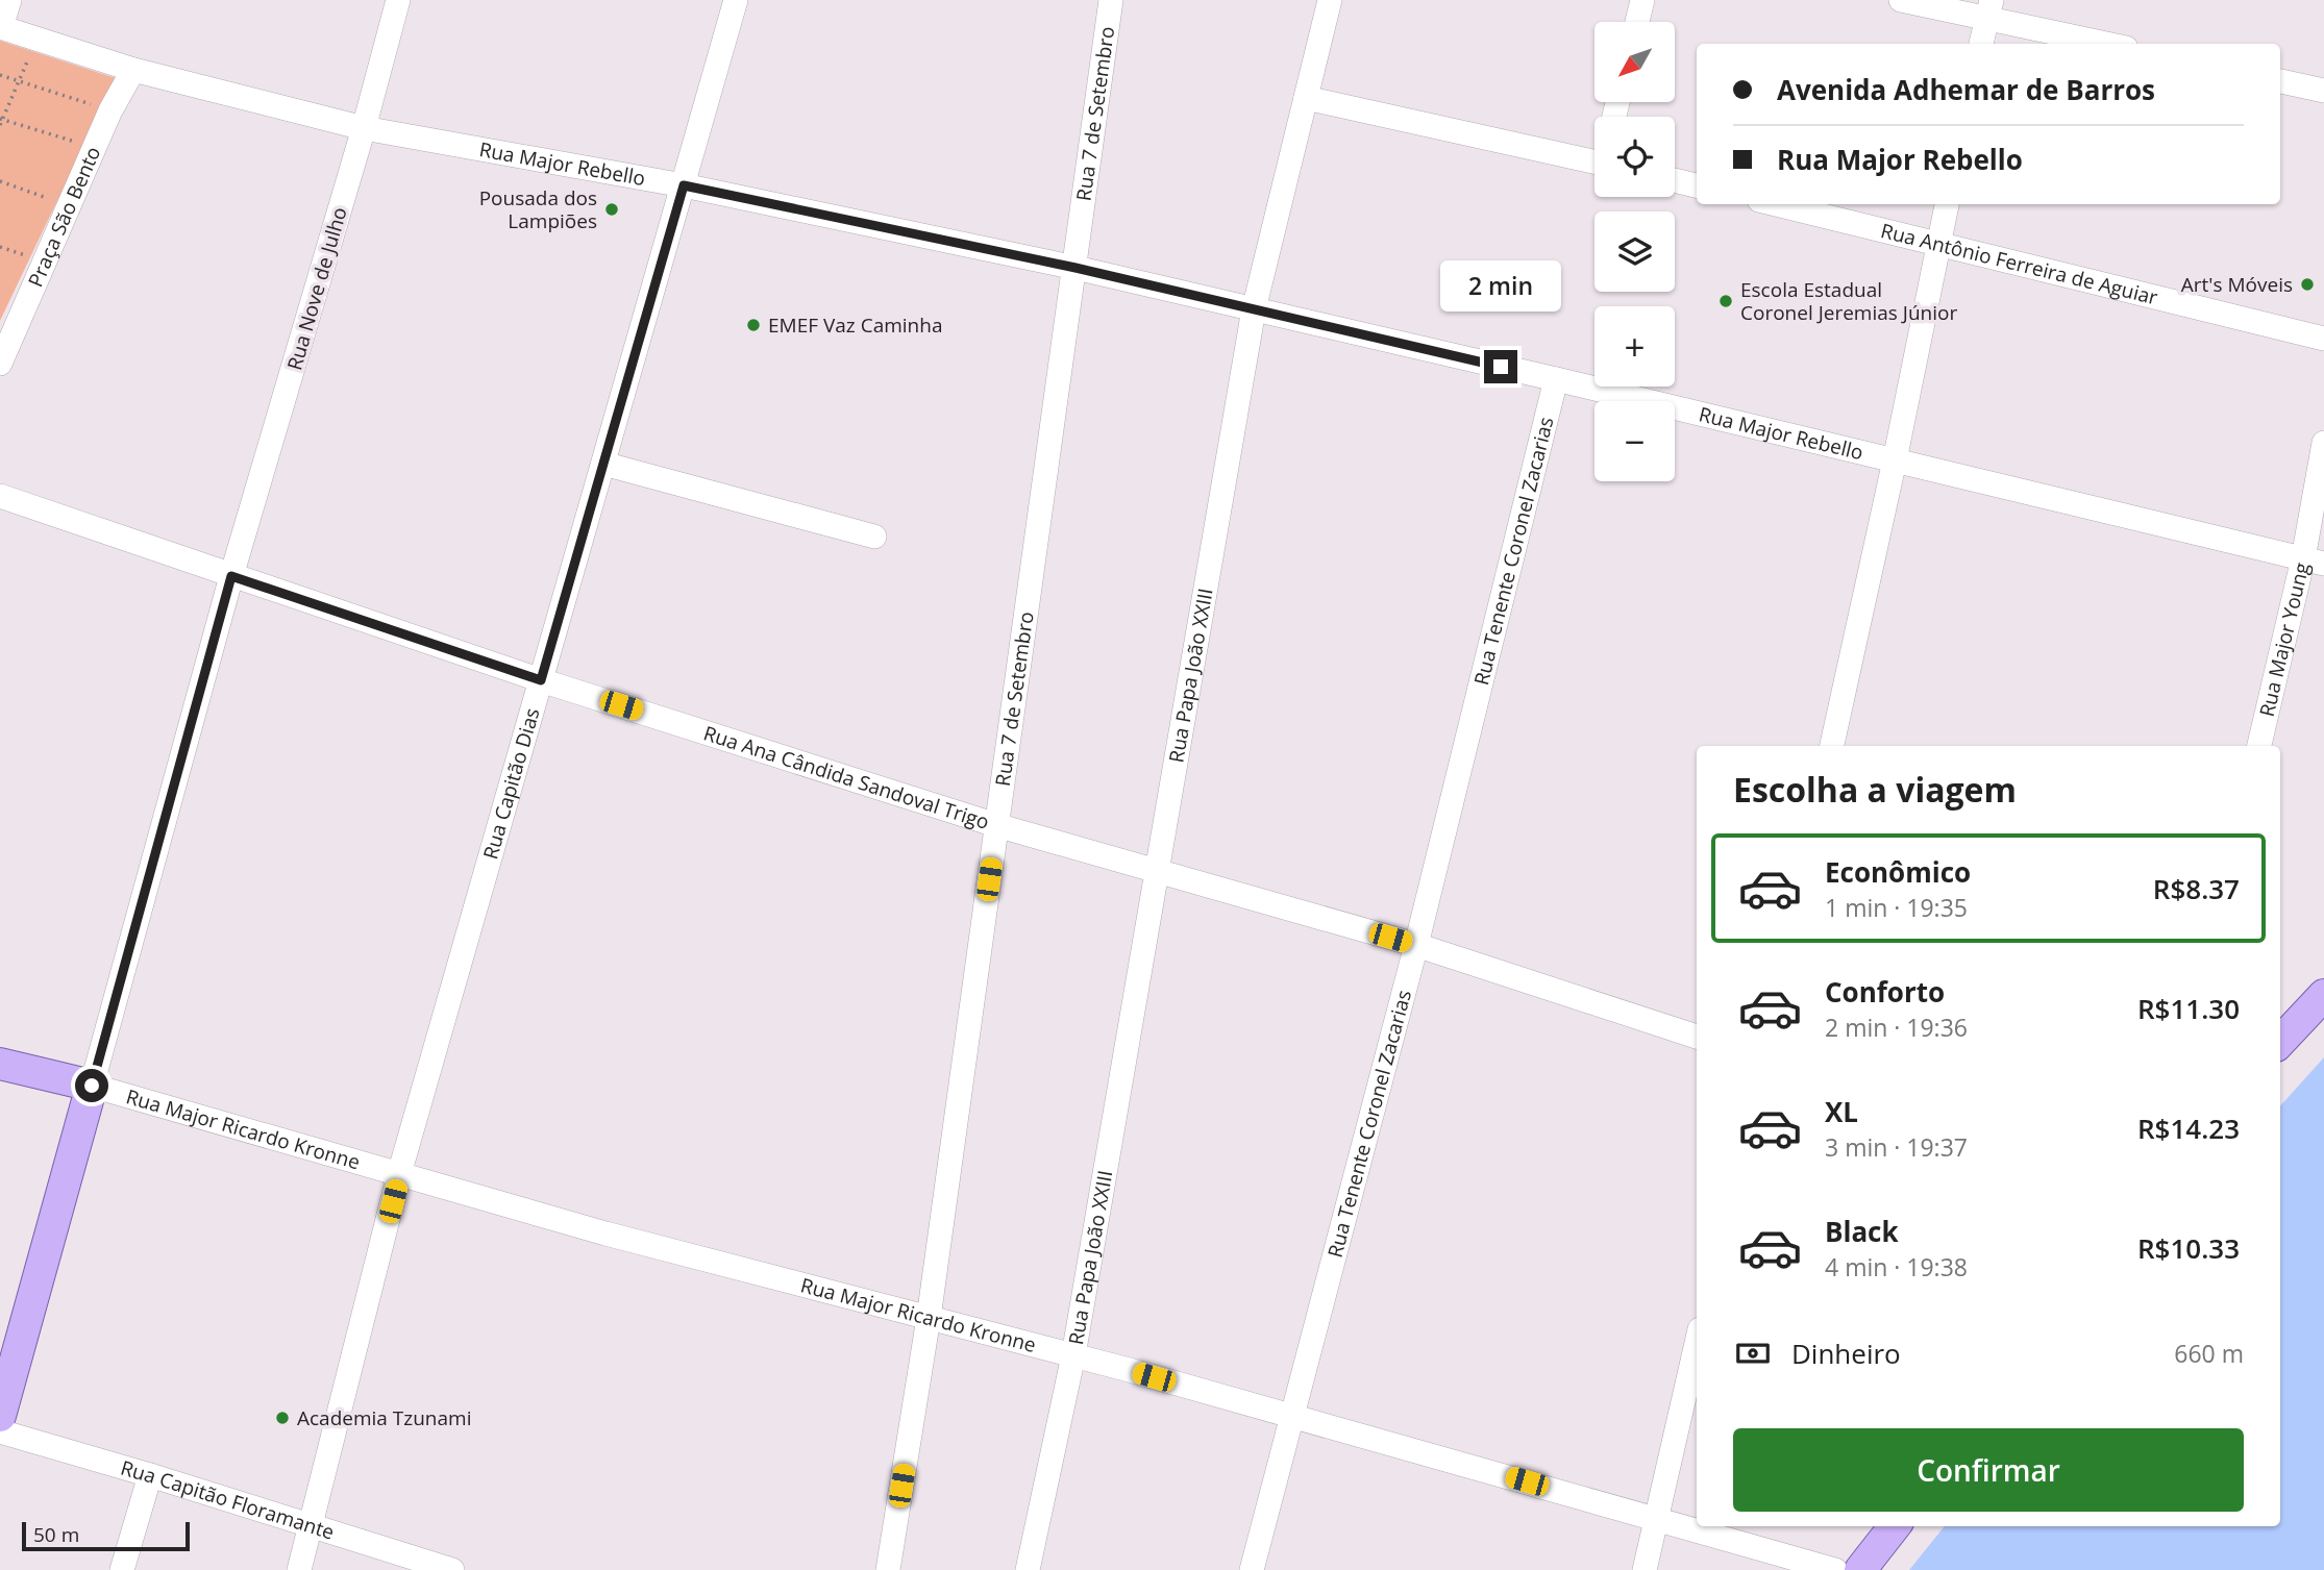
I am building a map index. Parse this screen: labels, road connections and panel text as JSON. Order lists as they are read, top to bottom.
{
  "streets": {
    "main road": ["Rua Major Ricardo Kronne"],
    "street": [
      "Rua 7 de Setembro",
      "Rua Major Rebello",
      "Praça São Bento",
      "Rua Antônio Ferreira de Aguiar",
      "Rua Nove de Julho",
      "Rua Tenente Coronel Zacarias",
      "Rua Major Young",
      "Rua Papa João XXIII",
      "Rua Ana Cândida Sandoval Trigo",
      "Rua Capitão Dias",
      "Rua Capitão Floramante"
    ]
  },
  "crossings": [
    ["Rua 7 de Setembro", "Rua Major Rebello"],
    ["Rua 7 de Setembro", "Rua Ana Cândida Sandoval Trigo"],
    ["Rua 7 de Setembro", "Rua Major Ricardo Kronne"],
    ["Rua Major Rebello", "Praça São Bento"],
    ["Rua Major Rebello", "Rua Nove de Julho"],
    ["Rua Major Rebello", "Rua Tenente Coronel Zacarias"],
    ["Rua Major Rebello", "Rua Major Young"],
    ["Rua Major Rebello", "Rua Papa João XXIII"],
    ["Rua Major Rebello", "Rua Capitão Dias"],
    ["Rua Nove de Julho", "Rua Ana Cândida Sandoval Trigo"],
    ["Rua Nove de Julho", "Rua Major Ricardo Kronne"],
    ["Rua Tenente Coronel Zacarias", "Rua Ana Cândida Sandoval Trigo"],
    ["Rua Tenente Coronel Zacarias", "Rua Major Ricardo Kronne"],
    ["Rua Papa João XXIII", "Rua Ana Cândida Sandoval Trigo"],
    ["Rua Papa João XXIII", "Rua Major Ricardo Kronne"],
    ["Rua Ana Cândida Sandoval Trigo", "Rua Capitão Dias"],
    ["Rua Capitão Dias", "Rua Major Ricardo Kronne"],
    ["Rua Capitão Dias", "Rua Capitão Floramante"]
  ],
  "places": [
    "Pousada dos Lampiões",
    "Art's Móveis",
    "Escola Estadual Coronel Jeremias Júnior",
    "EMEF Vaz Caminha",
    "Academia Tzunami"
  ],
  "scale_bar": "50 m",
  "north": "bottom left",
  "page": {
    "map_buttons": ["+", "−"],
    "banner": ["Avenida Adhemar de Barros", "Rua Major Rebello"],
    "bubble": "2 min",
    "heading": "Escolha a viagem",
    "list": [
      {
        "name": "Econômico",
        "note": "1 min · 19:35",
        "value": "R$8.37"
      },
      {
        "name": "Conforto",
        "note": "2 min · 19:36",
        "value": "R$11.30"
      },
      {
        "name": "XL",
        "note": "3 min · 19:37",
        "value": "R$14.23"
      },
      {
        "name": "Black",
        "note": "4 min · 19:38",
        "value": "R$10.33"
      }
    ],
    "pay": ["Dinheiro", "660 m"],
    "buttons": "Confirmar",
    "scale": "50 m"
  }
}
